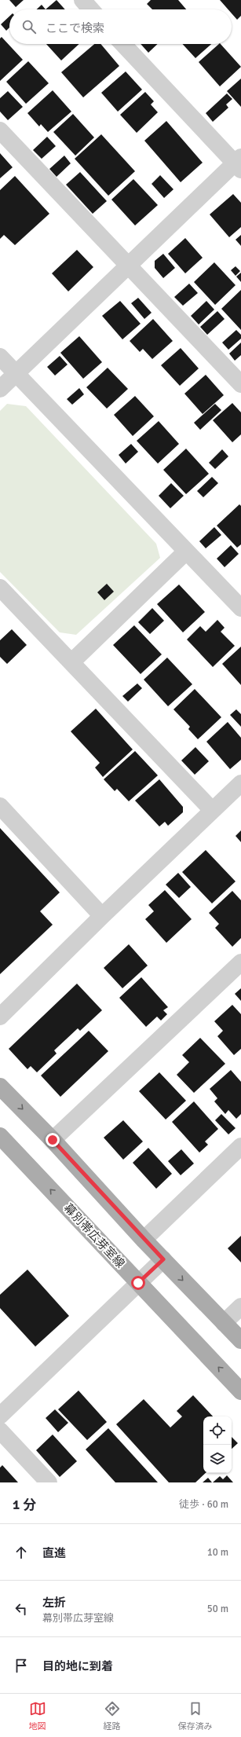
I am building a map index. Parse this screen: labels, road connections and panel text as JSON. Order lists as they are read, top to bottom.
{
  "streets": {
    "main road": ["幕別帯広芽室線"]
  },
  "page": {
    "search": "ここで検索",
    "heading": ["1 分", "徒歩 · 60 m"],
    "list": [
      ["直進", "10 m"],
      ["左折", "幕別帯広芽室線", "50 m"],
      "目的地に到着"
    ],
    "nav": ["地図", "経路", "保存済み"]
  }
}
